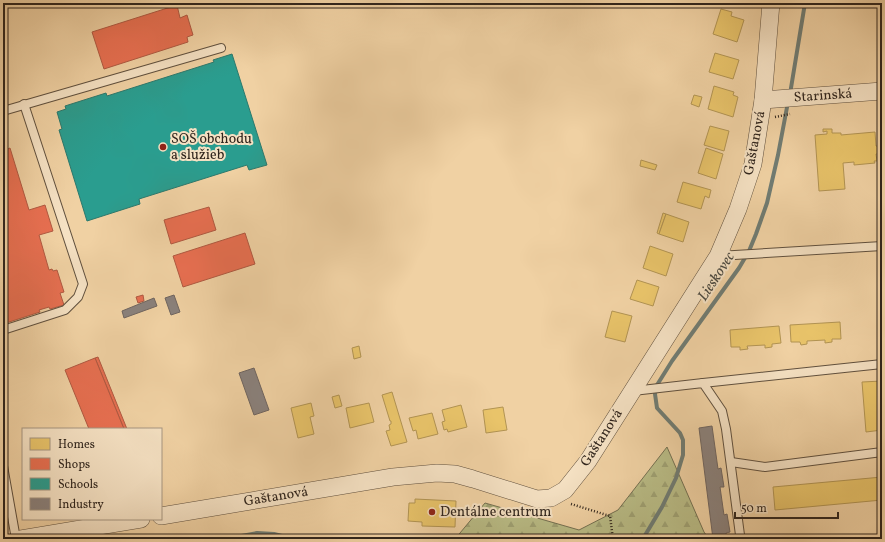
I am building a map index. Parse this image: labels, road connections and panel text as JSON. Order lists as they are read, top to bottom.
{
  "streets": {
    "street": ["Starinská", "Gaštanová"]
  },
  "crossings": [
    ["Starinská", "Gaštanová"]
  ],
  "water": ["Lieskovec"],
  "places": ["SOŠ obchodu a služieb", "Dentálne centrum"],
  "legend": [
    "Homes",
    "Shops",
    "Schools",
    "Industry"
  ],
  "scale_bar": "50 m"
}
